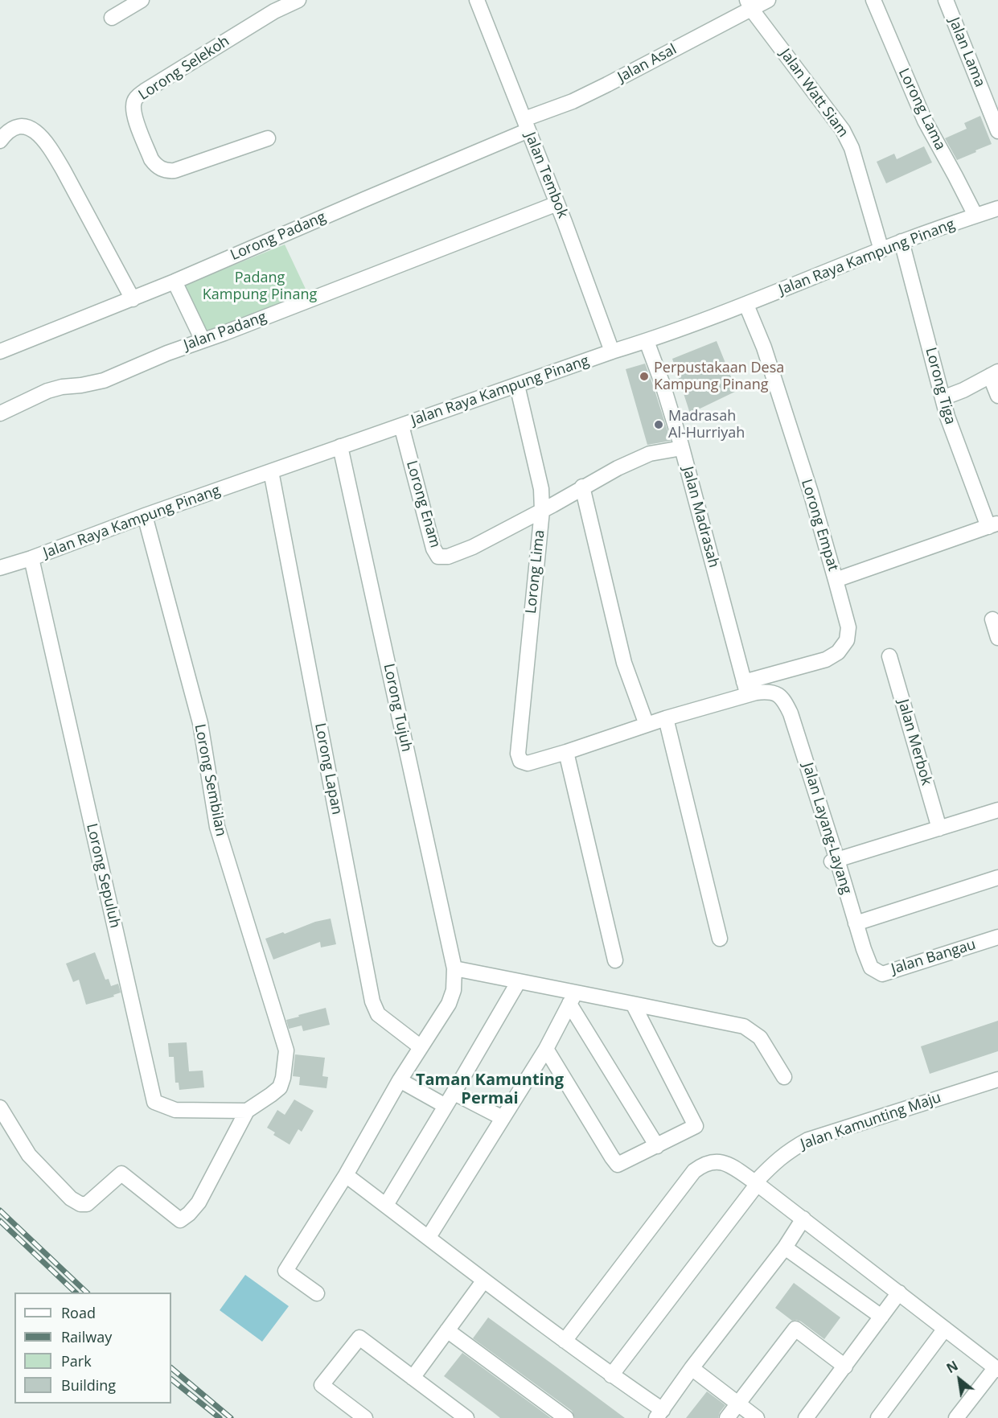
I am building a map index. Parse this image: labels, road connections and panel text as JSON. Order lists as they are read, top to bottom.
{
  "streets": {
    "street": [
      "Jalan Lama",
      "Jalan Asal",
      "Lorong Selekoh",
      "Jalan Watt Siam",
      "Lorong Lama",
      "Jalan Tembok",
      "Lorong Padang",
      "Jalan Raya Kampung Pinang",
      "Jalan Padang",
      "Lorong Tiga",
      "Lorong Enam",
      "Jalan Madrasah",
      "Lorong Empat",
      "Lorong Lima",
      "Lorong Tujuh",
      "Jalan Merbok",
      "Lorong Lapan",
      "Lorong Sembilan",
      "Jalan Layang-Layang",
      "Lorong Sepuluh",
      "Jalan Bangau",
      "Jalan Kamunting Maju"
    ]
  },
  "crossings": [
    ["Jalan Asal", "Jalan Watt Siam"],
    ["Jalan Asal", "Jalan Tembok"],
    ["Jalan Asal", "Lorong Padang"],
    ["Jalan Watt Siam", "Jalan Raya Kampung Pinang"],
    ["Lorong Lama", "Jalan Raya Kampung Pinang"],
    ["Jalan Tembok", "Lorong Padang"],
    ["Jalan Tembok", "Jalan Raya Kampung Pinang"],
    ["Jalan Tembok", "Jalan Padang"],
    ["Jalan Raya Kampung Pinang", "Lorong Tiga"],
    ["Jalan Raya Kampung Pinang", "Lorong Enam"],
    ["Jalan Raya Kampung Pinang", "Jalan Madrasah"],
    ["Jalan Raya Kampung Pinang", "Lorong Empat"],
    ["Jalan Raya Kampung Pinang", "Lorong Lima"],
    ["Jalan Raya Kampung Pinang", "Lorong Tujuh"],
    ["Jalan Raya Kampung Pinang", "Lorong Lapan"],
    ["Jalan Raya Kampung Pinang", "Lorong Sembilan"],
    ["Jalan Raya Kampung Pinang", "Lorong Sepuluh"],
    ["Lorong Enam", "Lorong Lima"],
    ["Jalan Madrasah", "Lorong Empat"],
    ["Jalan Madrasah", "Jalan Layang-Layang"],
    ["Lorong Empat", "Jalan Layang-Layang"],
    ["Lorong Tujuh", "Lorong Lapan"],
    ["Lorong Sembilan", "Lorong Sepuluh"],
    ["Jalan Layang-Layang", "Jalan Bangau"]
  ],
  "districts": ["Taman Kamunting Permai"],
  "parks": ["Padang Kampung Pinang"],
  "places": ["Perpustakaan Desa Kampung Pinang", "Madrasah Al-Hurriyah"],
  "legend": [
    "Road",
    "Railway",
    "Park",
    "Building"
  ],
  "north": "top left"
}
